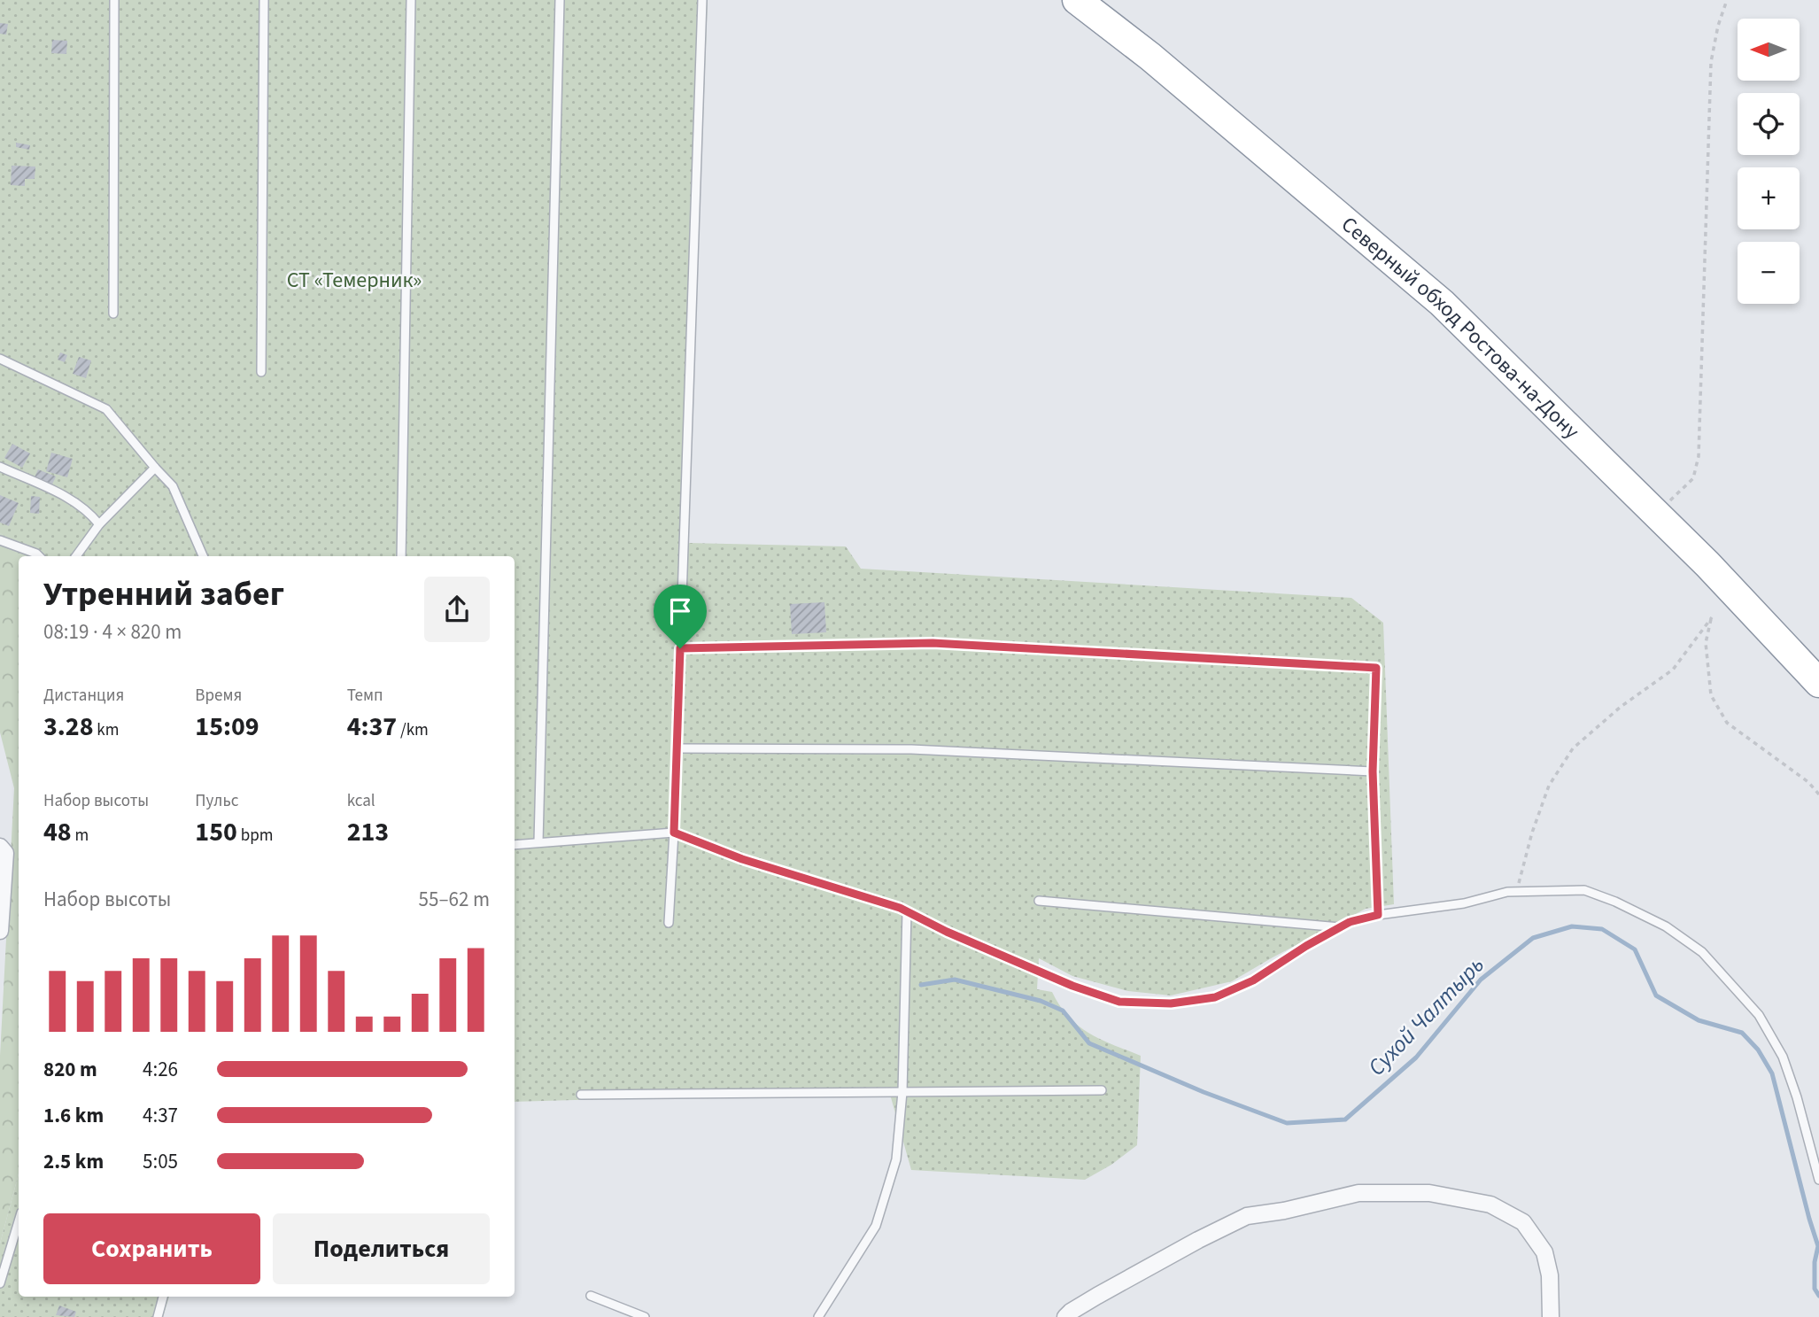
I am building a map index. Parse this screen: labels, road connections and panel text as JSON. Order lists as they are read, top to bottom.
{
  "streets": {
    "highway": ["Северный обход Ростова-на-Дону"]
  },
  "water": ["Сухой Чалтырь"],
  "parks": ["СТ «Темерник»"],
  "north": "left",
  "page": {
    "map_buttons": ["+", "−"],
    "heading": ["Утренний забег", "08:19 · 4 × 820 m"],
    "stats": [
      ["Дистанция", "3.28 km"],
      ["Время", "15:09"],
      ["Темп", "4:37 /km"],
      ["Набор высоты", "48 m"],
      ["Пульс", "150 bpm"],
      ["kcal", "213"]
    ],
    "chart": ["Набор высоты", "55–62 m"],
    "list": [
      {
        "name": "820 m",
        "note": "4:26"
      },
      {
        "name": "1.6 km",
        "note": "4:37"
      },
      {
        "name": "2.5 km",
        "note": "5:05"
      }
    ],
    "buttons": ["Сохранить", "Поделиться"]
  }
}
